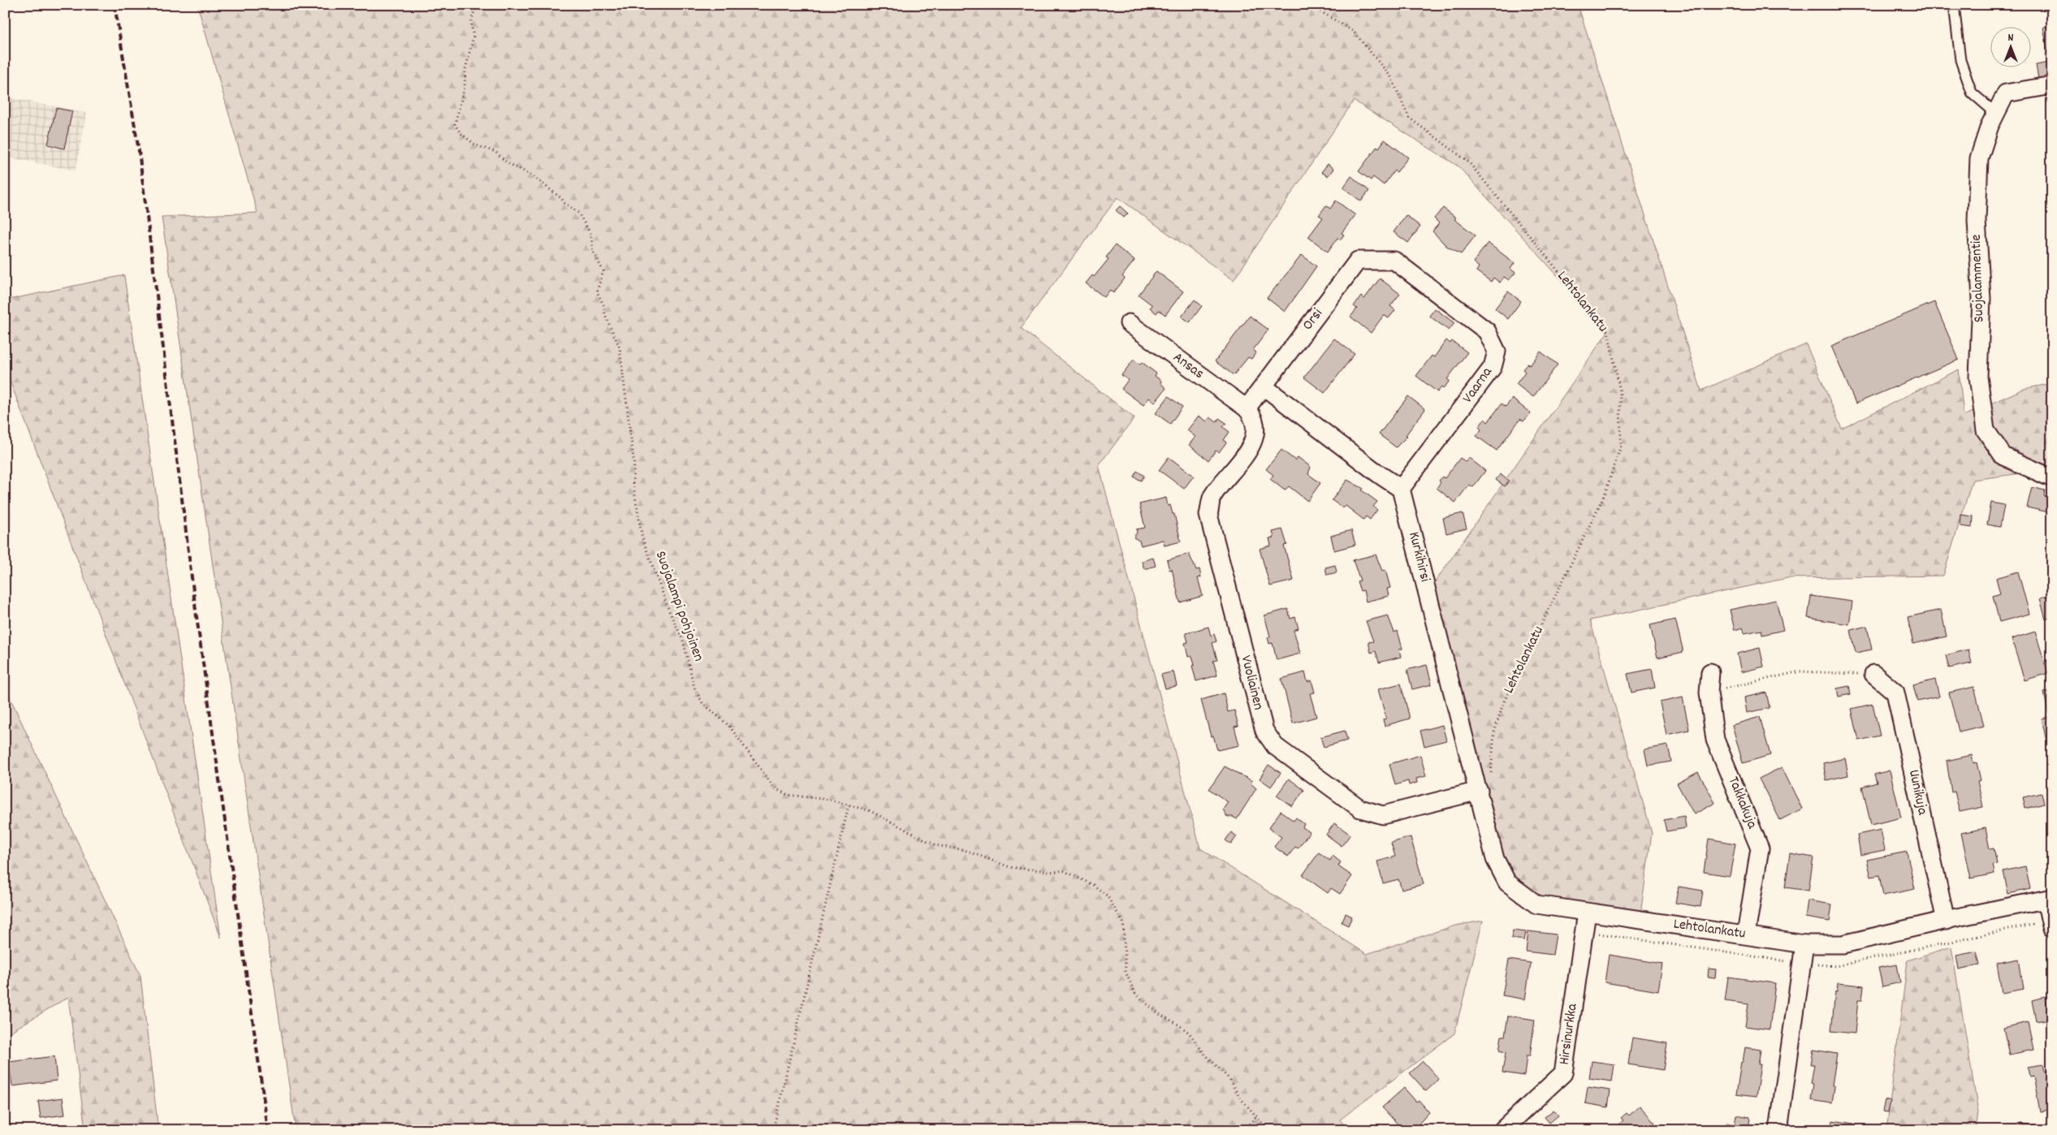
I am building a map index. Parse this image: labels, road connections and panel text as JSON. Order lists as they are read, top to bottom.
{
  "streets": {
    "street": [
      "Suojalammentie",
      "Lehtolankatu",
      "Orsi",
      "Ansas",
      "Vaarna",
      "Kurkihirsi",
      "Vuoliainen",
      "Uunikuja",
      "Takkakuja",
      "Hirsinurkka"
    ],
    "path": ["Suojalampi pohjoinen"]
  },
  "crossings": [
    ["Lehtolankatu", "Kurkihirsi"],
    ["Lehtolankatu", "Vuoliainen"],
    ["Lehtolankatu", "Uunikuja"],
    ["Lehtolankatu", "Takkakuja"],
    ["Lehtolankatu", "Hirsinurkka"],
    ["Orsi", "Ansas"],
    ["Orsi", "Vaarna"],
    ["Orsi", "Vuoliainen"],
    ["Ansas", "Vuoliainen"],
    ["Vaarna", "Kurkihirsi"],
    ["Kurkihirsi", "Vuoliainen"]
  ],
  "north": "top"
}
